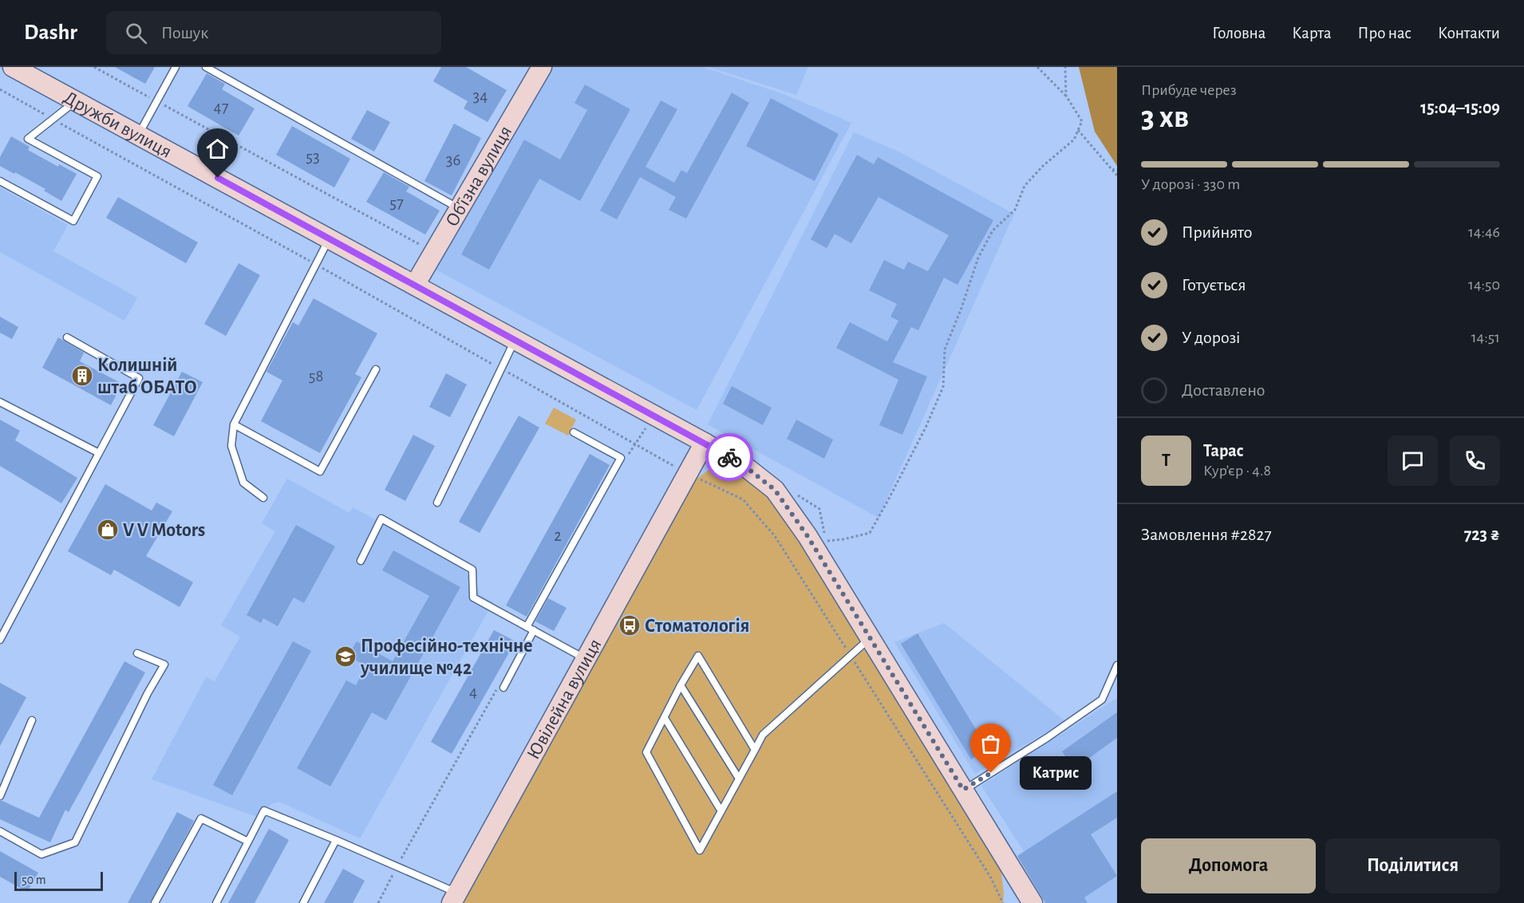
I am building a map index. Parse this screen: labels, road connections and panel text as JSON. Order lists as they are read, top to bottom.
{
  "streets": {
    "street": ["Дружби вулиця", "Об’їзна вулиця", "Ювілейна вулиця"]
  },
  "crossings": [
    ["Дружби вулиця", "Об’їзна вулиця"],
    ["Дружби вулиця", "Ювілейна вулиця"]
  ],
  "places": {
    "building": ["Колишній штаб ОБАТО"],
    "shop": ["V V Motors"],
    "bus stop": ["Стоматологія"],
    "school or university": ["Професійно-технічне училище №42"],
    "other": ["Катрис"]
  },
  "house_numbers": [
    "34",
    "47",
    "53",
    "36",
    "57",
    "58",
    "2",
    "4"
  ],
  "scale_bar": "50 m",
  "page": {
    "header": "Dashr",
    "search": "Пошук",
    "nav": [
      "Головна",
      "Карта",
      "Про нас",
      "Контакти"
    ],
    "heading": ["3 хв", "Прибуде через", "15:04–15:09"],
    "panel": [
      "Тарас",
      "Кур’єр · 4.8",
      "Замовлення #2827",
      "723 ₴"
    ],
    "bar": "У дорозі · 330 m",
    "list": [
      ["Прийнято", "14:46"],
      ["Готується", "14:50"],
      ["У дорозі", "14:51"],
      "Доставлено"
    ],
    "round": "Т",
    "bubble": "Катрис",
    "buttons": ["Допомога", "Поділитися"],
    "scale": "50 m"
  }
}
